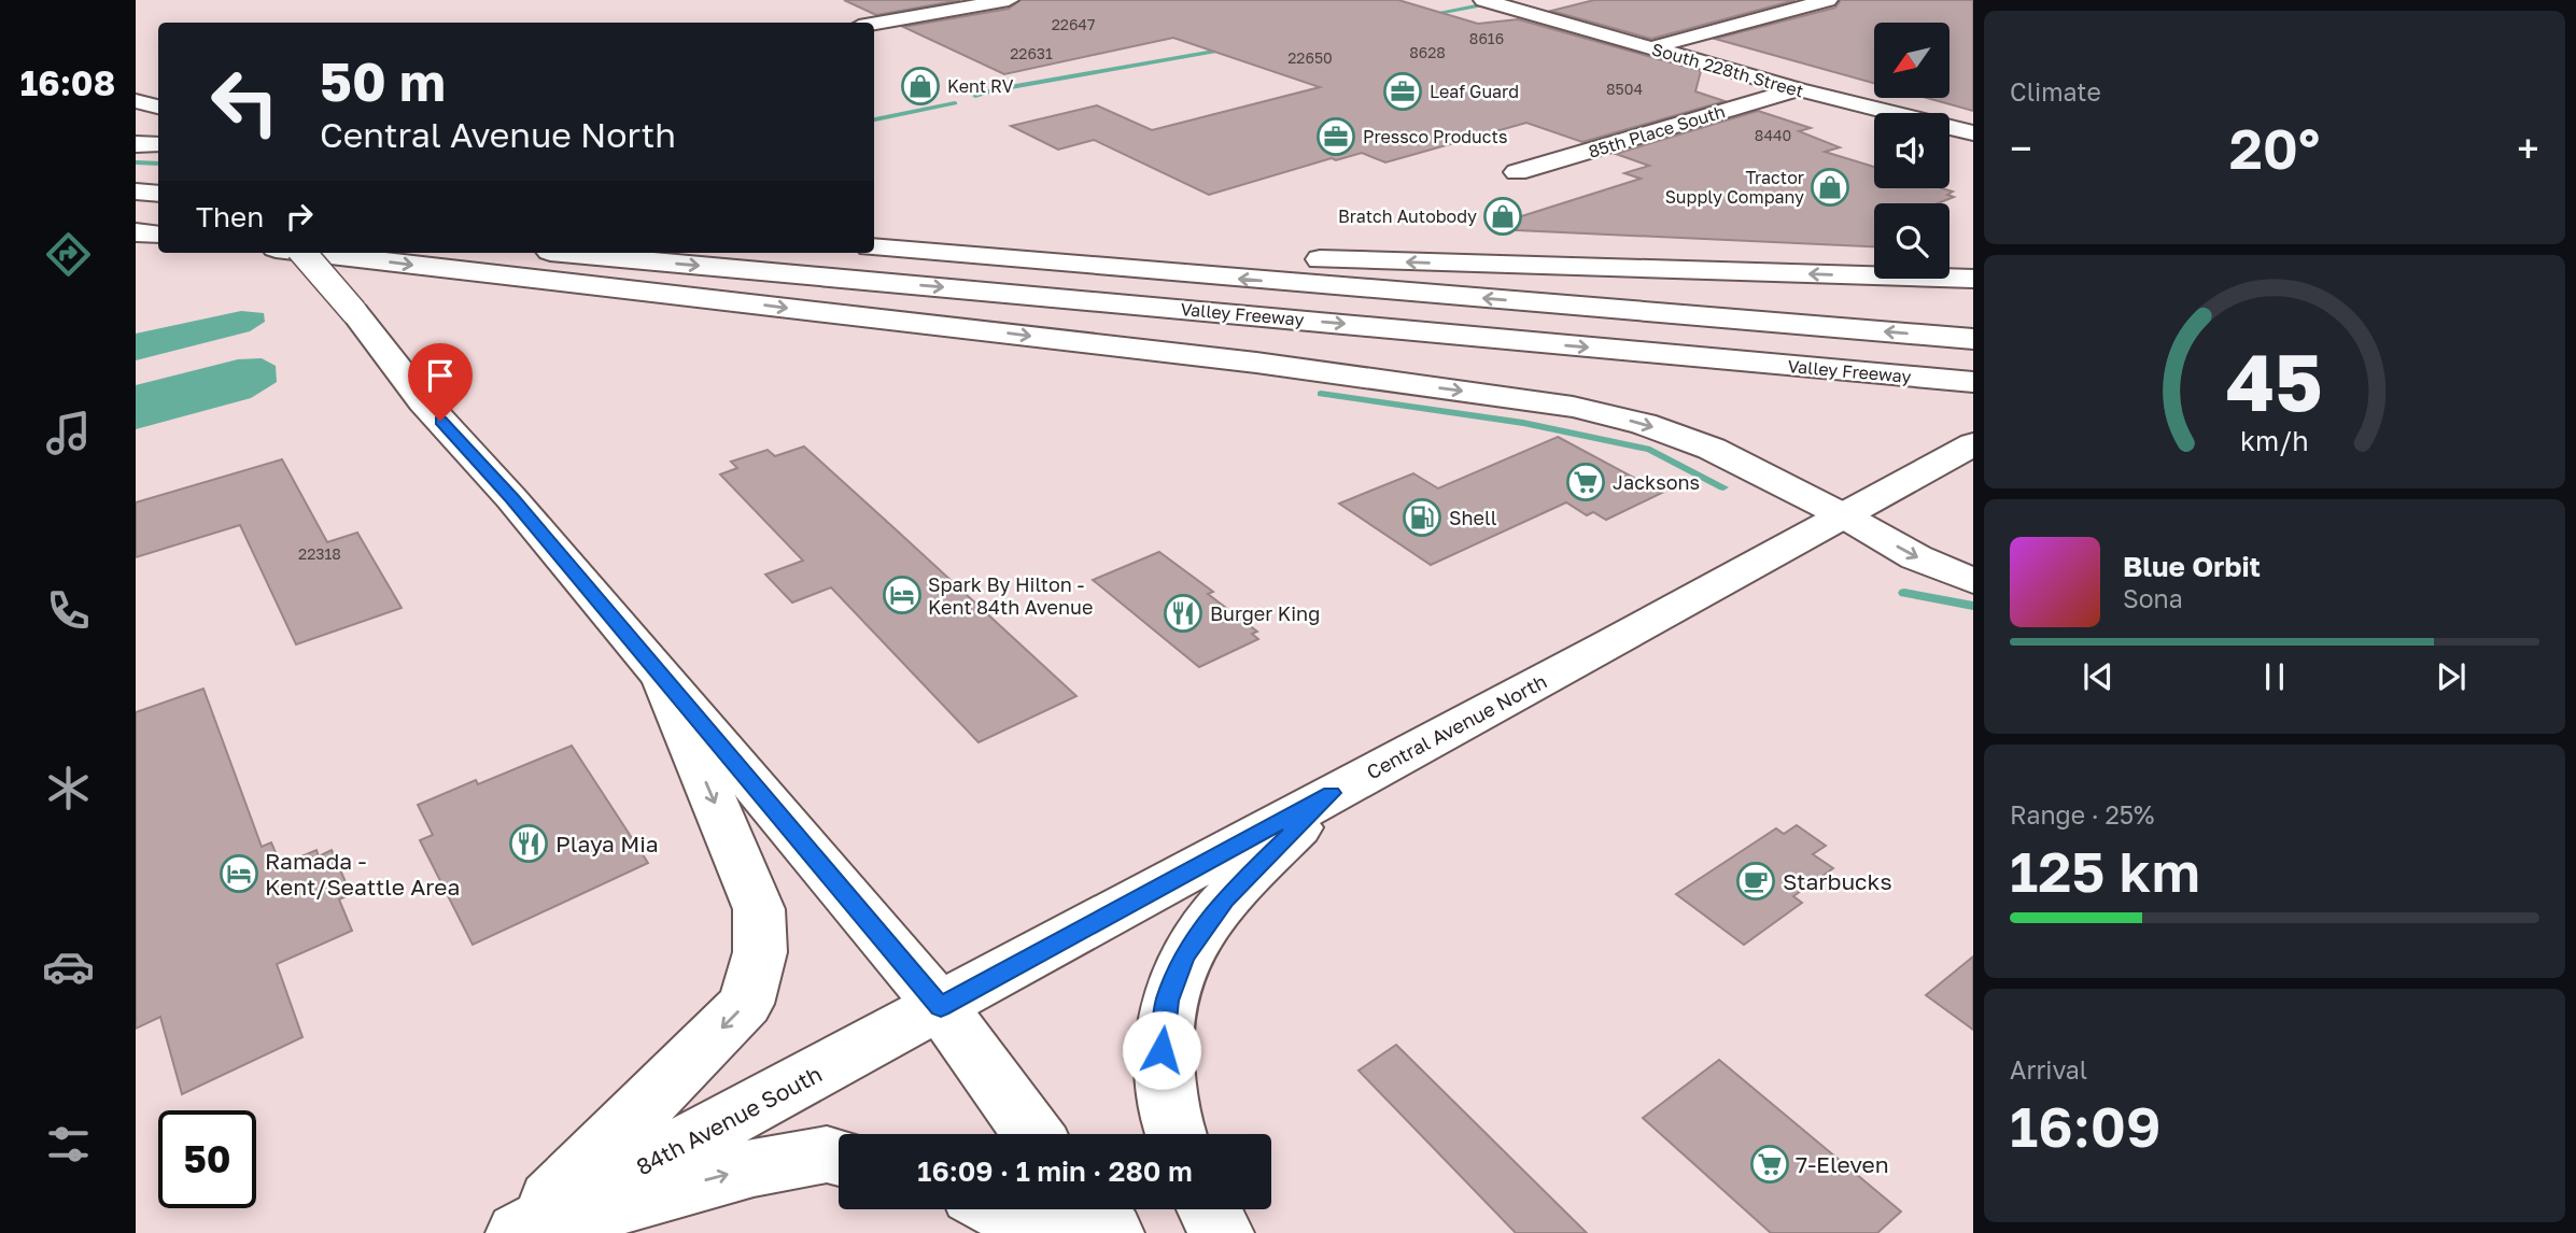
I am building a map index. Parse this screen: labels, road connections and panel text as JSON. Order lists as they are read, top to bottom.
{
  "streets": {
    "main road": [
      "South 228th Street",
      "85th Place South",
      "Valley Freeway",
      "Central Avenue North",
      "84th Avenue South"
    ]
  },
  "crossings": [
    ["South 228th Street", "85th Place South"],
    ["Central Avenue North", "84th Avenue South"]
  ],
  "places": {
    "shop": ["Kent RV", "Tractor Supply Company", "Bratch Autobody"],
    "office": ["Leaf Guard", "Pressco Products"],
    "supermarket": ["Jacksons", "7-Eleven"],
    "fuel station": ["Shell"],
    "hotel": ["Spark By Hilton - Kent 84th Avenue", "Ramada - Kent/Seattle Area"],
    "restaurant": ["Burger King", "Playa Mia"],
    "cafe": ["Starbucks"]
  },
  "house_numbers": [
    "22647",
    "8616",
    "8628",
    "22631",
    "22650",
    "8504",
    "8440",
    "22318"
  ],
  "north": "bottom left",
  "page": {
    "tabs": "16:08",
    "tile": [
      "Climate",
      ["Range · 25%", "125 km"],
      ["Arrival", "16:09"]
    ],
    "turn": ["50 m", "Central Avenue North"],
    "heat": ["−", "20°", "+"],
    "then": "Then",
    "song": ["Blue Orbit", "Sona"],
    "limit": "50",
    "trip": "16:09 · 1 min · 280 m",
    "gauge": ["45", "km/h"]
  }
}
